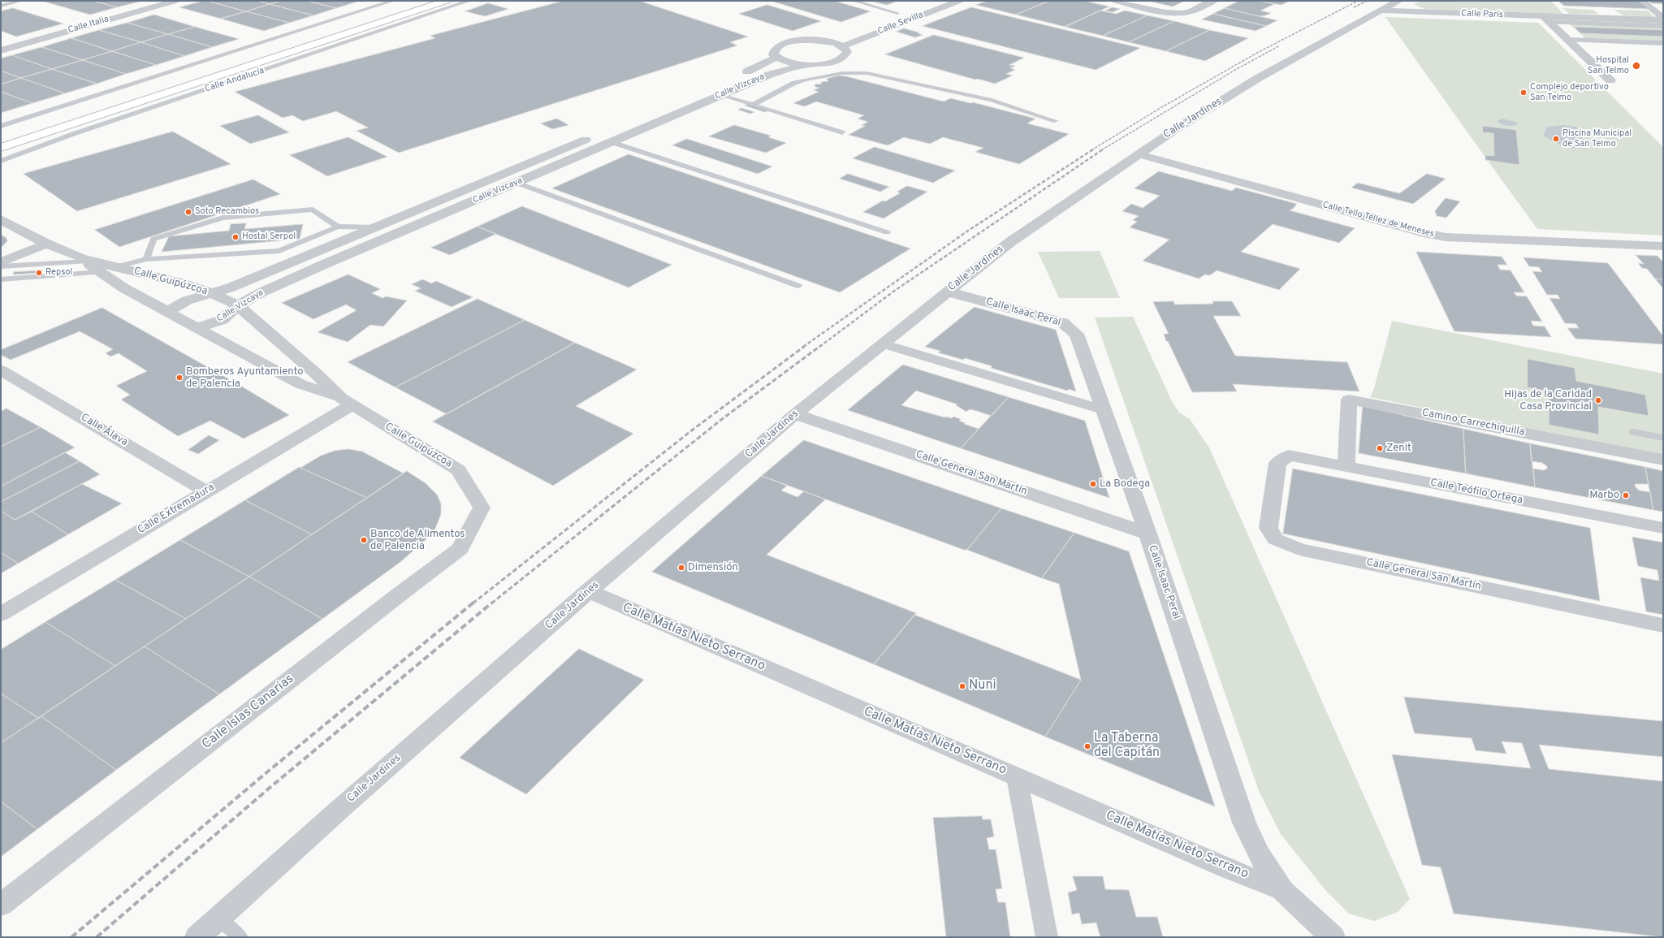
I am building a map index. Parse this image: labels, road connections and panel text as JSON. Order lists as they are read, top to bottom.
{
  "streets": {
    "main road": ["Calle Andalucía"],
    "street": [
      "Calle París",
      "Calle Sevilla",
      "Calle Italia",
      "Calle Vizcaya",
      "Calle Jardines",
      "Calle Tello Téllez de Meneses",
      "Calle Guipúzcoa",
      "Calle Isaac Peral",
      "Camino Carrechiquilla",
      "Calle Álava",
      "Calle General San Martín",
      "Calle Teófilo Ortega",
      "Calle Extremadura",
      "Calle Matías Nieto Serrano",
      "Calle Islas Canarias"
    ]
  },
  "crossings": [
    ["Calle París", "Calle Jardines"],
    ["Calle Vizcaya", "Calle Guipúzcoa"],
    ["Calle Jardines", "Calle Tello Téllez de Meneses"],
    ["Calle Jardines", "Calle Isaac Peral"],
    ["Calle Jardines", "Calle General San Martín"],
    ["Calle Jardines", "Calle Matías Nieto Serrano"],
    ["Calle Guipúzcoa", "Calle Extremadura"],
    ["Calle Guipúzcoa", "Calle Islas Canarias"],
    ["Calle Isaac Peral", "Calle General San Martín"],
    ["Calle Isaac Peral", "Calle Matías Nieto Serrano"],
    ["Camino Carrechiquilla", "Calle Teófilo Ortega"],
    ["Calle Álava", "Calle Extremadura"],
    ["Calle General San Martín", "Calle Teófilo Ortega"]
  ],
  "places": [
    "Hospital San Telmo",
    "Complejo deportivo San Telmo",
    "Piscina Municipal de San Telmo",
    "Soto Recambios",
    "Hostal Serpol",
    "Repsol",
    "Bomberos Ayuntamiento de Palencia",
    "Hijas de la Caridad Casa Provincial",
    "Zenit",
    "La Bodega",
    "Marbo",
    "Banco de Alimentos de Palencia",
    "Dimensión",
    "Nuni",
    "La Taberna del Capitán"
  ]
}
